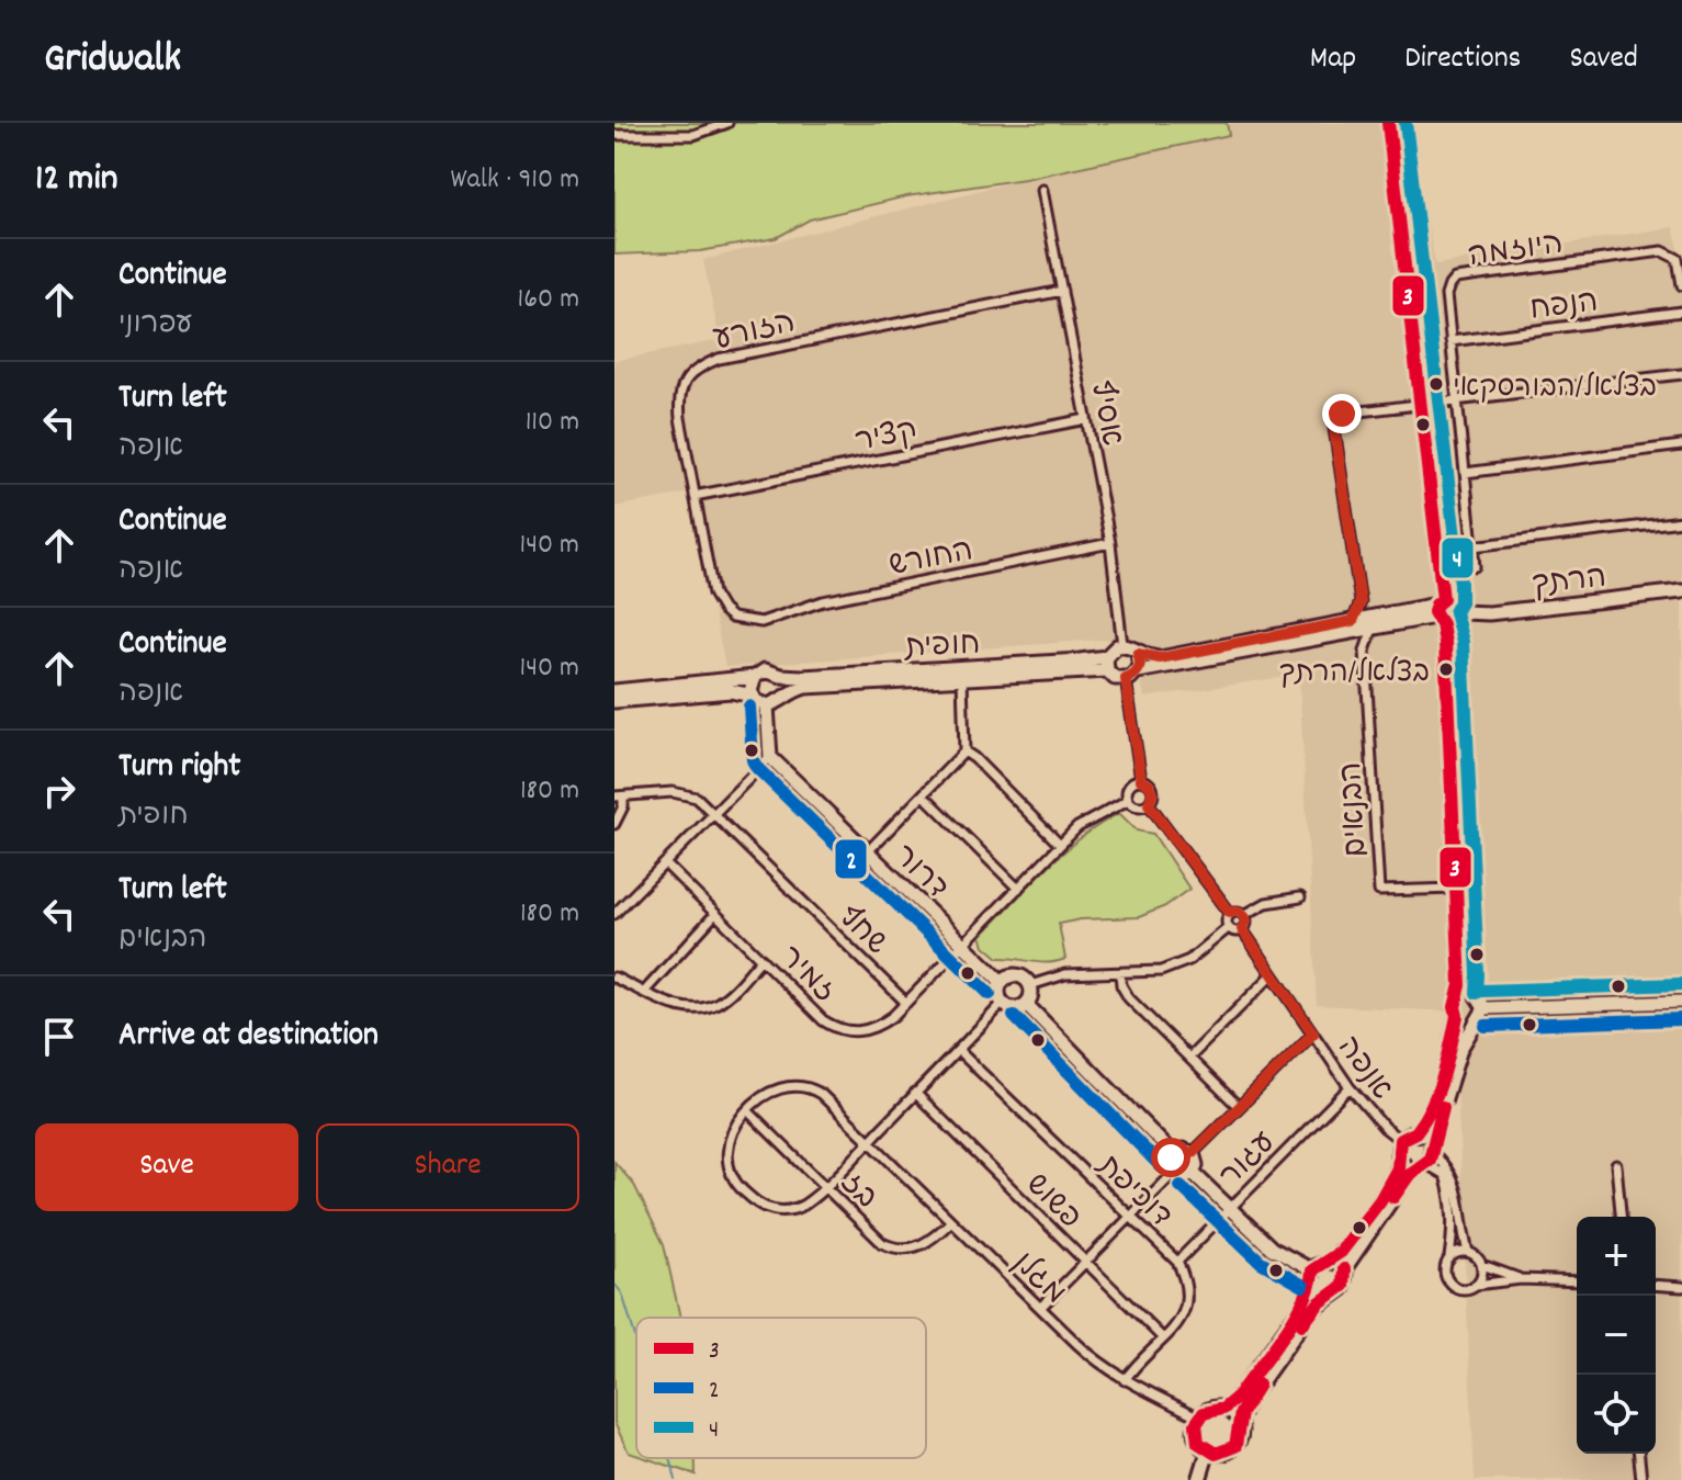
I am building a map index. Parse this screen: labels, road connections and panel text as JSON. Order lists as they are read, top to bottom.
{
  "streets": {
    "street": [
      "היוזמה",
      "הנפח",
      "הזורע",
      "אסיף",
      "קציר",
      "החורש",
      "הרתך",
      "חופית",
      "הבנאים",
      "דרור",
      "שחף",
      "זמיר",
      "אנפה",
      "עגור",
      "בז",
      "דוכיפת",
      "פשוש",
      "מגלן"
    ]
  },
  "crossings": [
    ["היוזמה", "הנפח"],
    ["הזורע", "אסיף"],
    ["הזורע", "קציר"],
    ["הזורע", "החורש"],
    ["אסיף", "קציר"],
    ["אסיף", "החורש"],
    ["אסיף", "חופית"],
    ["דרור", "זמיר"],
    ["שחף", "זמיר"],
    ["אנפה", "עגור"],
    ["עגור", "דוכיפת"],
    ["בז", "מגלן"],
    ["דוכיפת", "פשוש"],
    ["דוכיפת", "מגלן"]
  ],
  "places": ["בצלאל/הבורסקאי", "בצלאל/הרתך"],
  "lines": ["transit line 3", "transit line 4", "transit line 2"],
  "legend": ["3", "2", "4"],
  "page": {
    "header": "Gridwalk",
    "nav": ["Map", "Directions", "Saved"],
    "heading": ["12 min", "Walk · 910 m"],
    "list": [
      ["Continue", "עפרוני", "160 m"],
      ["Turn left", "אנפה", "110 m"],
      ["Continue", "אנפה", "140 m"],
      ["Continue", "אנפה", "140 m"],
      ["Turn right", "חופית", "180 m"],
      ["Turn left", "הבנאים", "180 m"],
      "Arrive at destination"
    ],
    "buttons": ["Save", "Share"],
    "map_buttons": ["+", "−"]
  }
}
